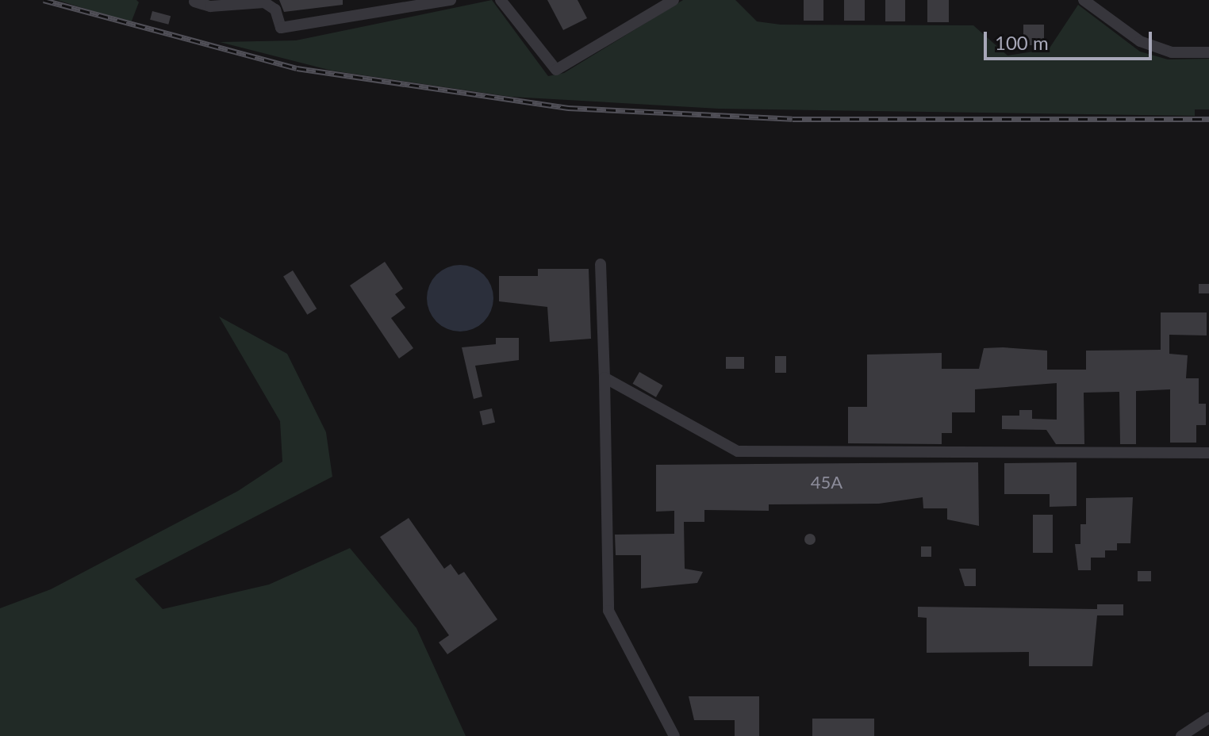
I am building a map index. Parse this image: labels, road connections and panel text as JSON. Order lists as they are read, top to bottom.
{
  "house_numbers": ["45A"],
  "scale_bar": "100 m"
}
